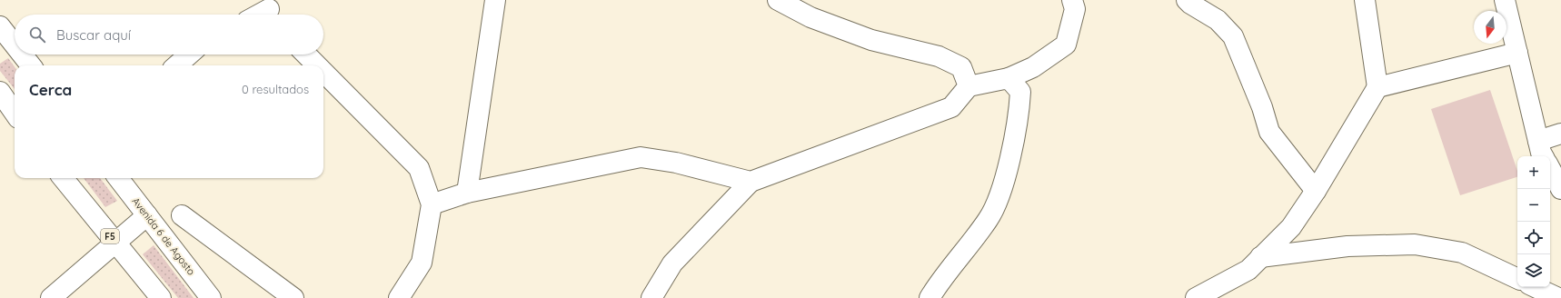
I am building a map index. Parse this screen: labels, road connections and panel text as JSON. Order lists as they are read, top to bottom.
{
  "streets": {
    "main road": ["F5", "Avenida 6 de Agosto"]
  },
  "north": "bottom",
  "page": {
    "search": "Buscar aquí",
    "heading": ["Cerca", "0 resultados"],
    "map_buttons": ["+", "−"]
  }
}
